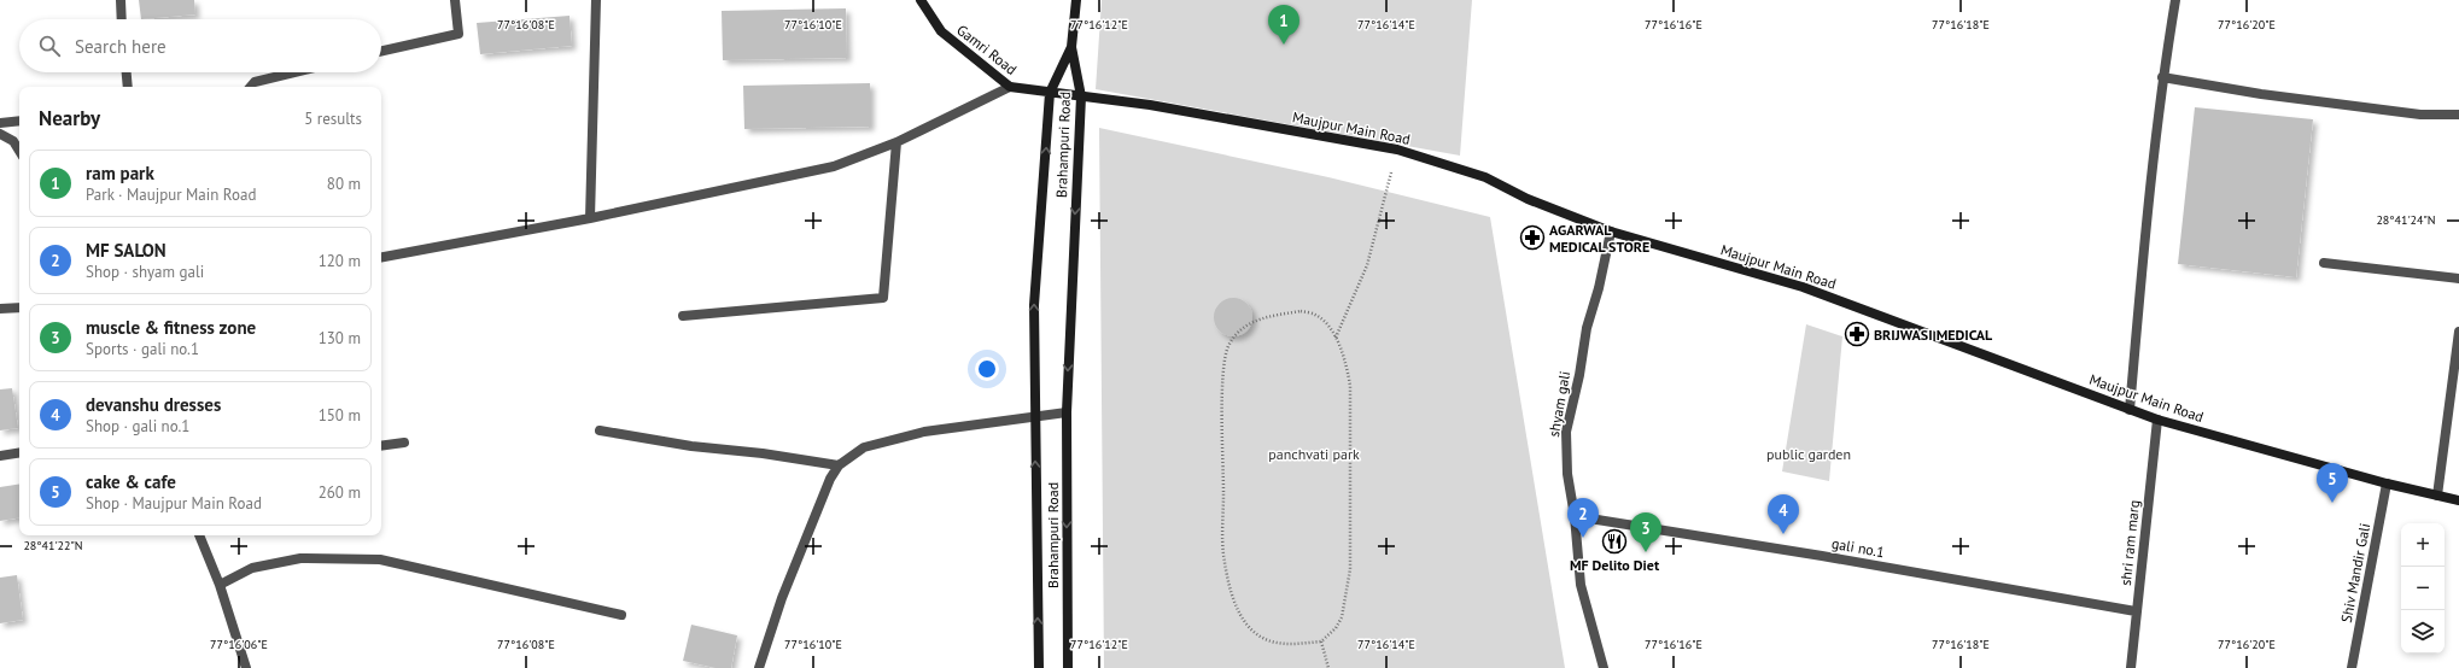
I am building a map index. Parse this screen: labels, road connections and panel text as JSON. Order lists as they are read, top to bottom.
{
  "streets": {
    "street": [
      "Gamri Road",
      "Maujpur Main Road",
      "Brahampuri Road",
      "shyam gali",
      "shri ram marg",
      "gali no.1",
      "Shiv Mandir Gali"
    ]
  },
  "crossings": [
    ["Gamri Road", "Maujpur Main Road"],
    ["Gamri Road", "Brahampuri Road"],
    ["Maujpur Main Road", "Brahampuri Road"],
    ["Maujpur Main Road", "shyam gali"],
    ["Maujpur Main Road", "shri ram marg"],
    ["Maujpur Main Road", "Shiv Mandir Gali"],
    ["shyam gali", "gali no.1"],
    ["shri ram marg", "gali no.1"]
  ],
  "parks": ["panchvati park", "public garden"],
  "places": {
    "pharmacy": ["AGARWAL MEDICAL STORE", "BRIJWASI MEDICAL"],
    "restaurant": ["MF Delito Diet"]
  },
  "page": {
    "pins": [
      "1",
      "5",
      "4",
      "2",
      "3"
    ],
    "search": "Search here",
    "heading": ["Nearby", "5 results"],
    "list": [
      {
        "mark": "1",
        "name": "ram park",
        "note": "Park · Maujpur Main Road",
        "value": "80 m"
      },
      {
        "mark": "2",
        "name": "MF SALON",
        "note": "Shop · shyam gali",
        "value": "120 m"
      },
      {
        "mark": "3",
        "name": "muscle & fitness zone",
        "note": "Sports · gali no.1",
        "value": "130 m"
      },
      {
        "mark": "4",
        "name": "devanshu dresses",
        "note": "Shop · gali no.1",
        "value": "150 m"
      },
      {
        "mark": "5",
        "name": "cake & cafe",
        "note": "Shop · Maujpur Main Road",
        "value": "260 m"
      }
    ],
    "map_buttons": ["+", "−"]
  },
  "coordinates": [
    "77°16'08\"E",
    "77°16'10\"E",
    "77°16'12\"E",
    "77°16'14\"E",
    "77°16'16\"E",
    "77°16'18\"E",
    "77°16'20\"E",
    "28°41'24\"N",
    "28°41'22\"N",
    "77°16'06\"E"
  ]
}
